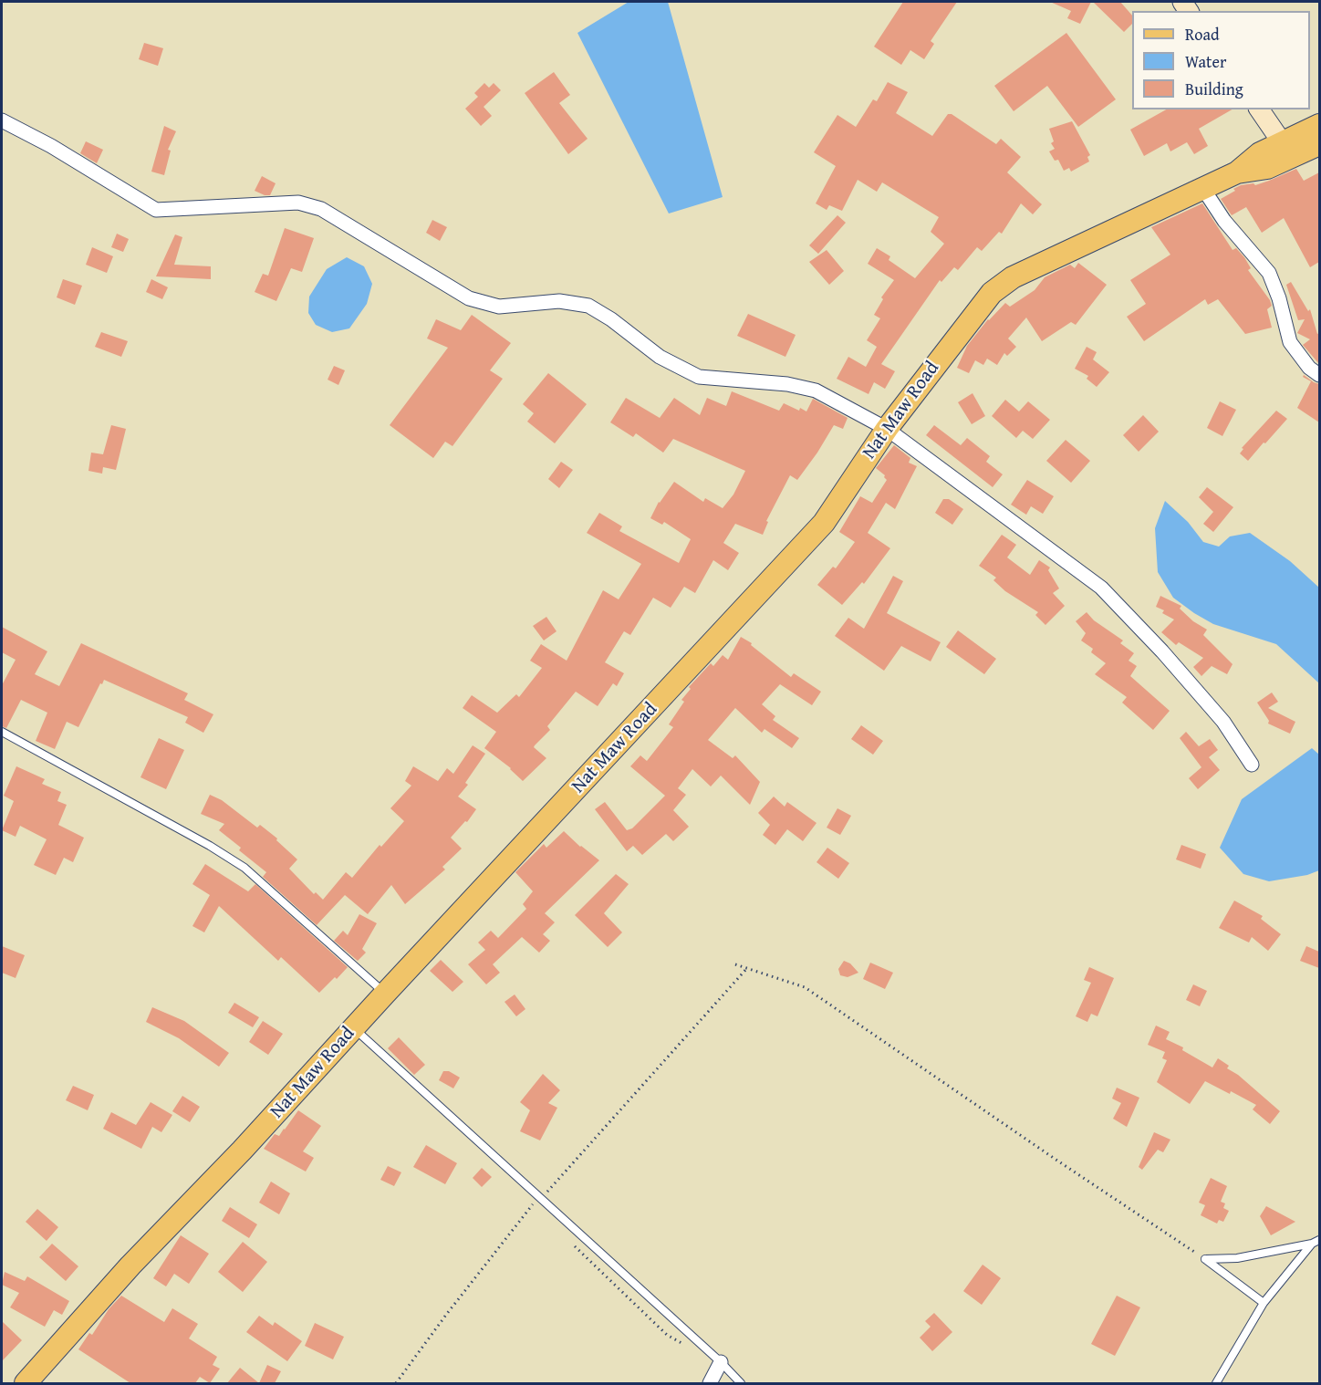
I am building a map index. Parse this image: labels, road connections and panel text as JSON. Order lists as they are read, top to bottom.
{
  "streets": {
    "main road": ["Nat Maw Road"]
  },
  "legend": ["Road", "Water", "Building"]
}
